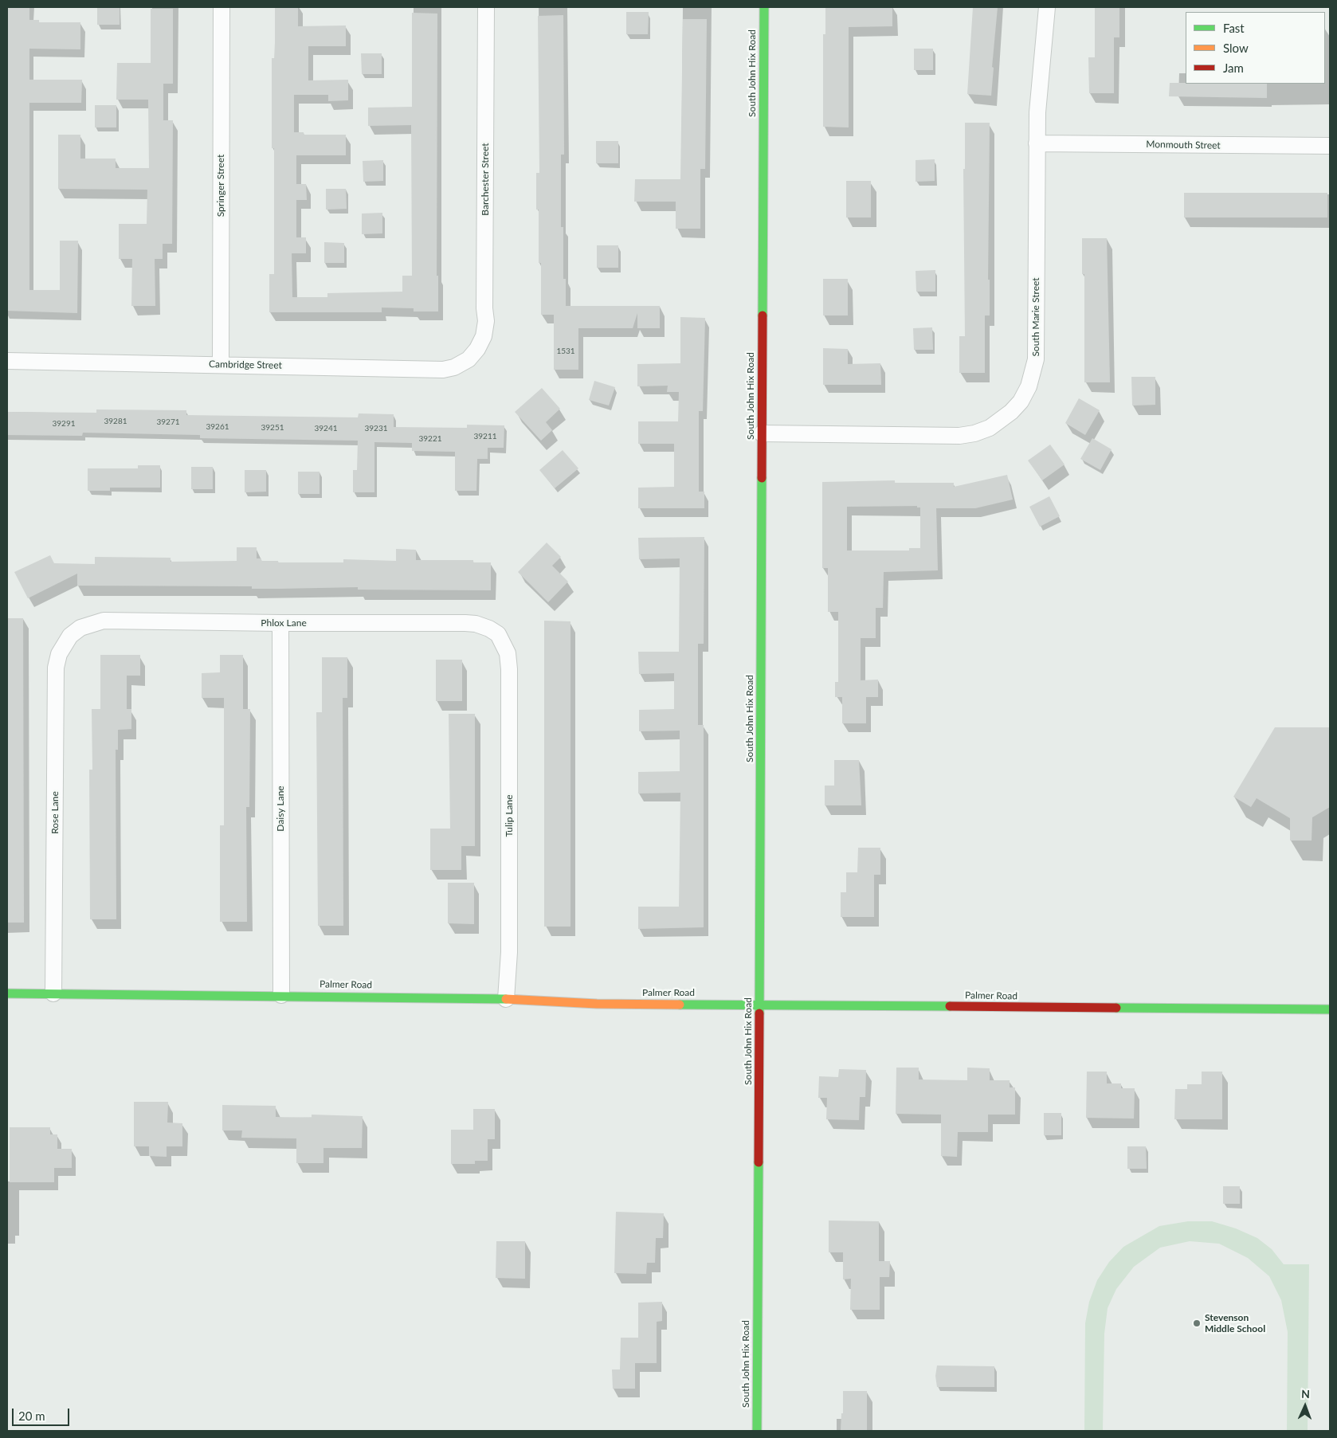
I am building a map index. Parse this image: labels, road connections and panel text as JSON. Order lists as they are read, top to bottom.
{
  "streets": {
    "street": [
      "South John Hix Road",
      "Monmouth Street",
      "Barchester Street",
      "Springer Street",
      "South Marie Street",
      "Cambridge Street",
      "Phlox Lane",
      "Daisy Lane",
      "Rose Lane",
      "Tulip Lane",
      "Palmer Road"
    ]
  },
  "crossings": [
    ["South John Hix Road", "South Marie Street"],
    ["South John Hix Road", "Palmer Road"],
    ["Monmouth Street", "South Marie Street"],
    ["Barchester Street", "Cambridge Street"],
    ["Springer Street", "Cambridge Street"],
    ["Phlox Lane", "Daisy Lane"],
    ["Phlox Lane", "Rose Lane"],
    ["Phlox Lane", "Tulip Lane"],
    ["Daisy Lane", "Palmer Road"],
    ["Rose Lane", "Palmer Road"],
    ["Tulip Lane", "Palmer Road"]
  ],
  "places": ["Stevenson Middle School"],
  "house_numbers": [
    "1531",
    "39281",
    "39271",
    "39291",
    "39261",
    "39251",
    "39241",
    "39231",
    "39211",
    "39221"
  ],
  "legend": ["Fast", "Slow", "Jam"],
  "scale_bar": "20 m",
  "north": "top"
}
